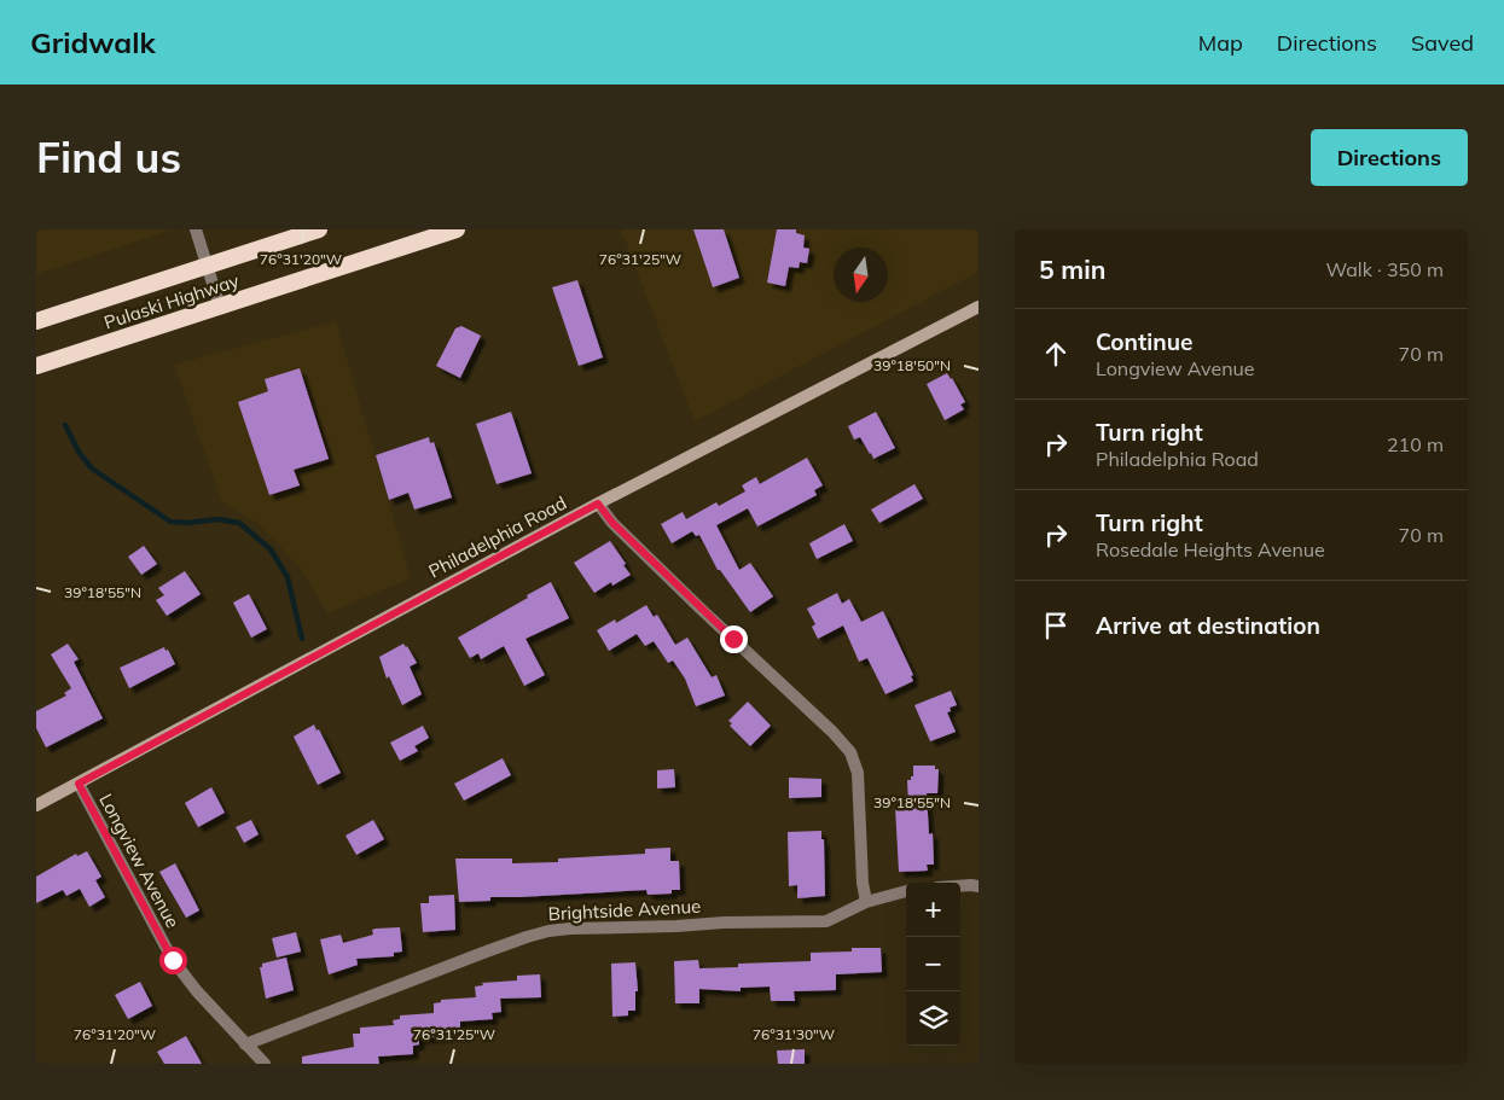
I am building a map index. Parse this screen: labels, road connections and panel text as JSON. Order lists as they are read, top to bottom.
{
  "streets": {
    "highway": ["Pulaski Highway"],
    "main road": ["Philadelphia Road"],
    "street": ["Longview Avenue", "Brightside Avenue"]
  },
  "crossings": [
    ["Philadelphia Road", "Longview Avenue"],
    ["Longview Avenue", "Brightside Avenue"]
  ],
  "north": "bottom",
  "page": {
    "header": "Gridwalk",
    "nav": ["Map", "Directions", "Saved"],
    "buttons": "Directions",
    "title": "Find us",
    "heading": ["5 min", "Walk · 350 m"],
    "list": [
      ["Continue", "Longview Avenue", "70 m"],
      ["Turn right", "Philadelphia Road", "210 m"],
      ["Turn right", "Rosedale Heights Avenue", "70 m"],
      "Arrive at destination"
    ],
    "map_buttons": ["+", "−"]
  },
  "coordinates": [
    "76°31'20\"W",
    "76°31'25\"W",
    "39°18'50\"N",
    "39°18'55\"N",
    "76°31'30\"W"
  ]
}
